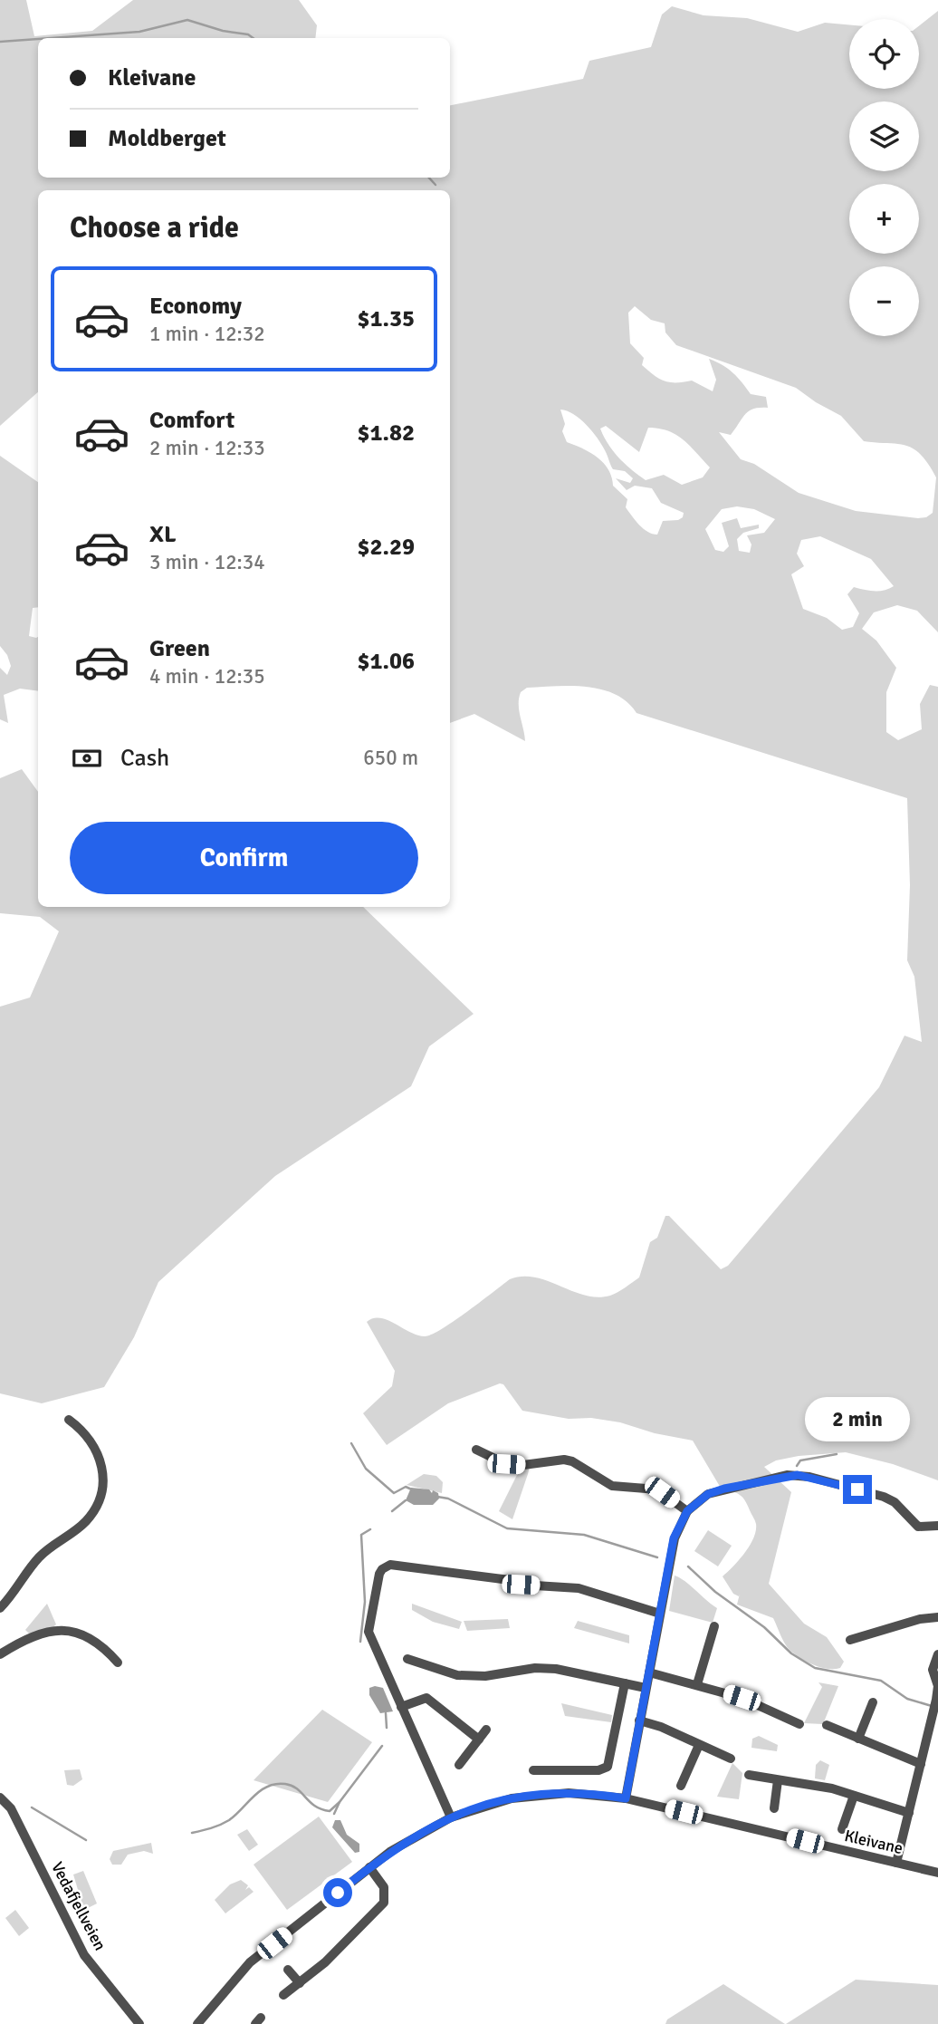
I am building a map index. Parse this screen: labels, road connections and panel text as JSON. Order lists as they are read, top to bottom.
{
  "streets": {
    "street": ["Kleivane", "Vedafjellveien"]
  },
  "page": {
    "map_buttons": ["+", "−"],
    "banner": ["Kleivane", "Moldberget"],
    "heading": "Choose a ride",
    "list": [
      {
        "name": "Economy",
        "note": "1 min · 12:32",
        "value": "$1.35"
      },
      {
        "name": "Comfort",
        "note": "2 min · 12:33",
        "value": "$1.82"
      },
      {
        "name": "XL",
        "note": "3 min · 12:34",
        "value": "$2.29"
      },
      {
        "name": "Green",
        "note": "4 min · 12:35",
        "value": "$1.06"
      }
    ],
    "pay": ["Cash", "650 m"],
    "buttons": "Confirm",
    "bubble": "2 min"
  }
}
